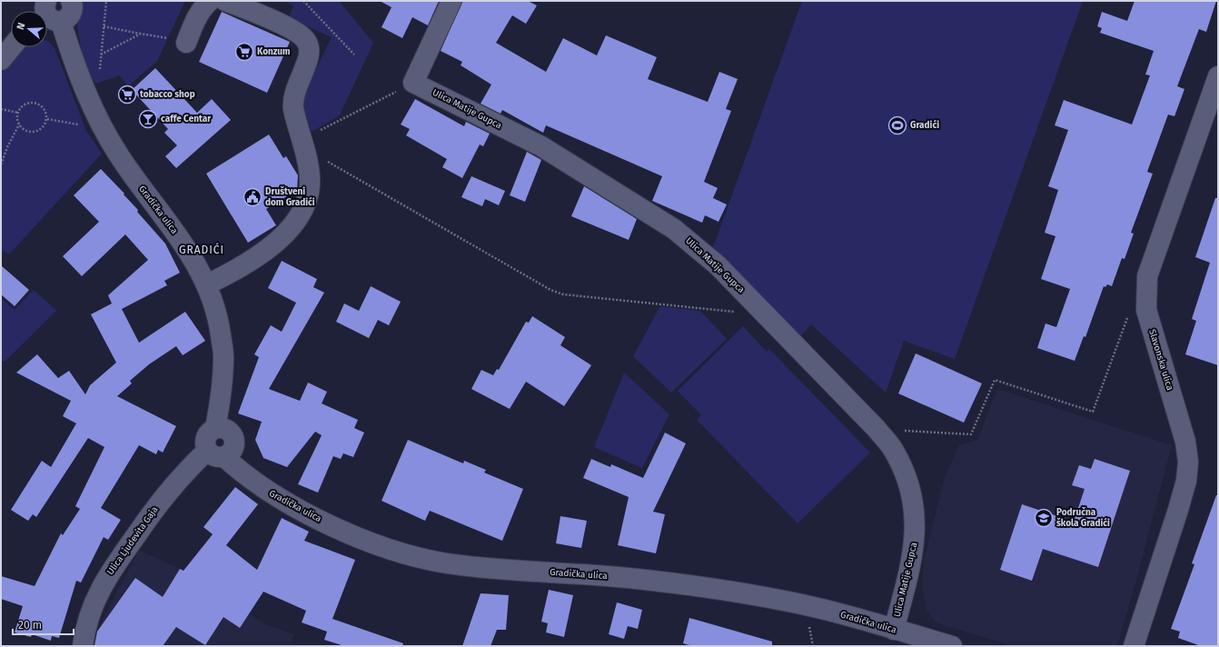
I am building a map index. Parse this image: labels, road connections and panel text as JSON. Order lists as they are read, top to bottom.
{
  "streets": {
    "street": [
      "Ulica Matije Gupca",
      "Gradička ulica",
      "Slavonska ulica",
      "Ulica Ljudevita Gaja"
    ]
  },
  "crossings": [
    ["Ulica Matije Gupca", "Gradička ulica"],
    ["Gradička ulica", "Ulica Ljudevita Gaja"]
  ],
  "districts": ["GRADIĆI"],
  "places": {
    "supermarket": ["Konzum", "tobacco shop"],
    "bar": ["caffe Centar"],
    "sports": ["Gradići"],
    "public building": ["Društveni dom Gradići"],
    "school or university": ["Područna škola Gradići"]
  },
  "scale_bar": "20 m",
  "north": "left"
}
